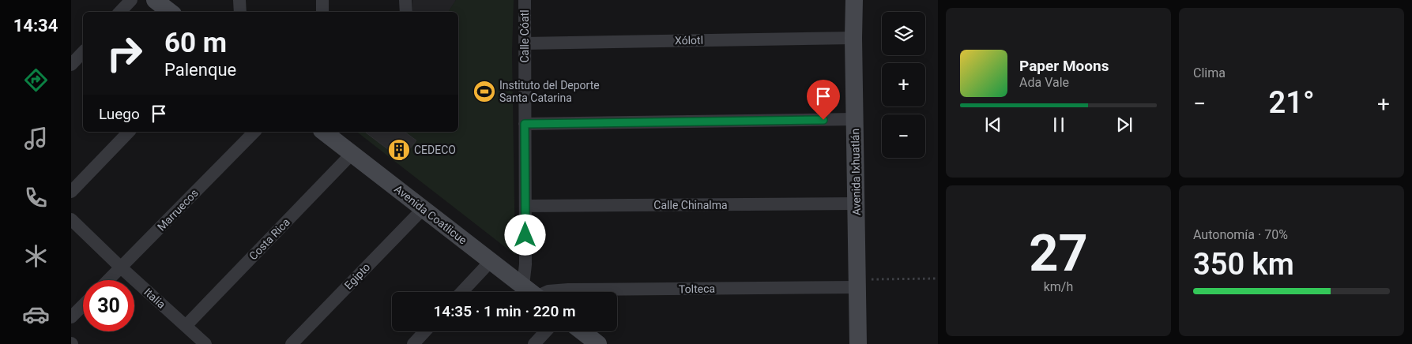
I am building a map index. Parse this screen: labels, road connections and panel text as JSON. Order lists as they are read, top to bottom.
{
  "streets": {
    "street": [
      "Calle Cóatl",
      "Xólotl",
      "Avenida Ixhuatlán",
      "Calle Chinalma",
      "Marruecos",
      "Avenida Coatlicue",
      "Costa Rica",
      "Egipto",
      "Tolteca",
      "Italia"
    ]
  },
  "crossings": [
    ["Calle Cóatl", "Xólotl"],
    ["Calle Cóatl", "Calle Chinalma"],
    ["Calle Cóatl", "Avenida Coatlicue"],
    ["Xólotl", "Avenida Ixhuatlán"],
    ["Avenida Ixhuatlán", "Calle Chinalma"],
    ["Avenida Ixhuatlán", "Tolteca"],
    ["Marruecos", "Italia"],
    ["Avenida Coatlicue", "Costa Rica"],
    ["Avenida Coatlicue", "Egipto"],
    ["Costa Rica", "Italia"]
  ],
  "places": {
    "sports": ["Instituto del Deporte Santa Catarina"],
    "building": ["CEDECO"]
  },
  "page": {
    "tabs": "14:34",
    "tile": [
      "Clima",
      ["27", "km/h"],
      ["Autonomía · 70%", "350 km"]
    ],
    "map_buttons": ["+", "−"],
    "turn": ["60 m", "Palenque"],
    "song": ["Paper Moons", "Ada Vale"],
    "heat": ["−", "21°", "+"],
    "then": "Luego",
    "limit": "30",
    "trip": "14:35 · 1 min · 220 m"
  }
}
